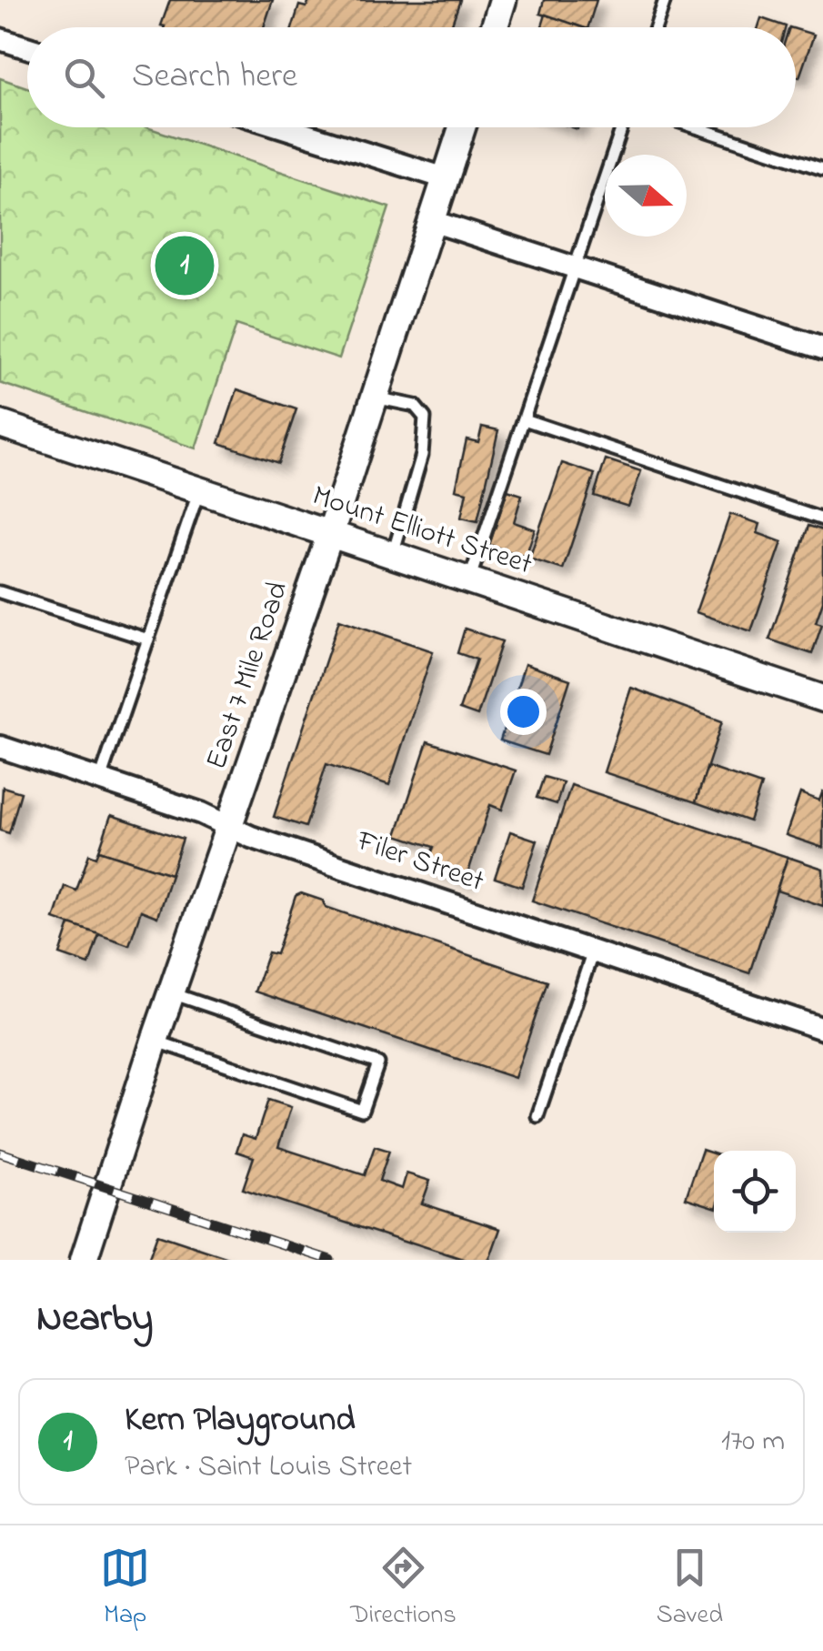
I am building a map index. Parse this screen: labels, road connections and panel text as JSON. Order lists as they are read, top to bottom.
{
  "streets": {
    "street": ["Mount Elliott Street", "East 7 Mile Road", "Filer Street"]
  },
  "crossings": [
    ["Mount Elliott Street", "East 7 Mile Road"],
    ["East 7 Mile Road", "Filer Street"]
  ],
  "north": "right",
  "page": {
    "search": "Search here",
    "pins": "1",
    "heading": "Nearby",
    "list": [
      {
        "mark": "1",
        "name": "Kern Playground",
        "note": "Park · Saint Louis Street",
        "value": "170 m"
      }
    ],
    "nav": ["Map", "Directions", "Saved"]
  }
}
